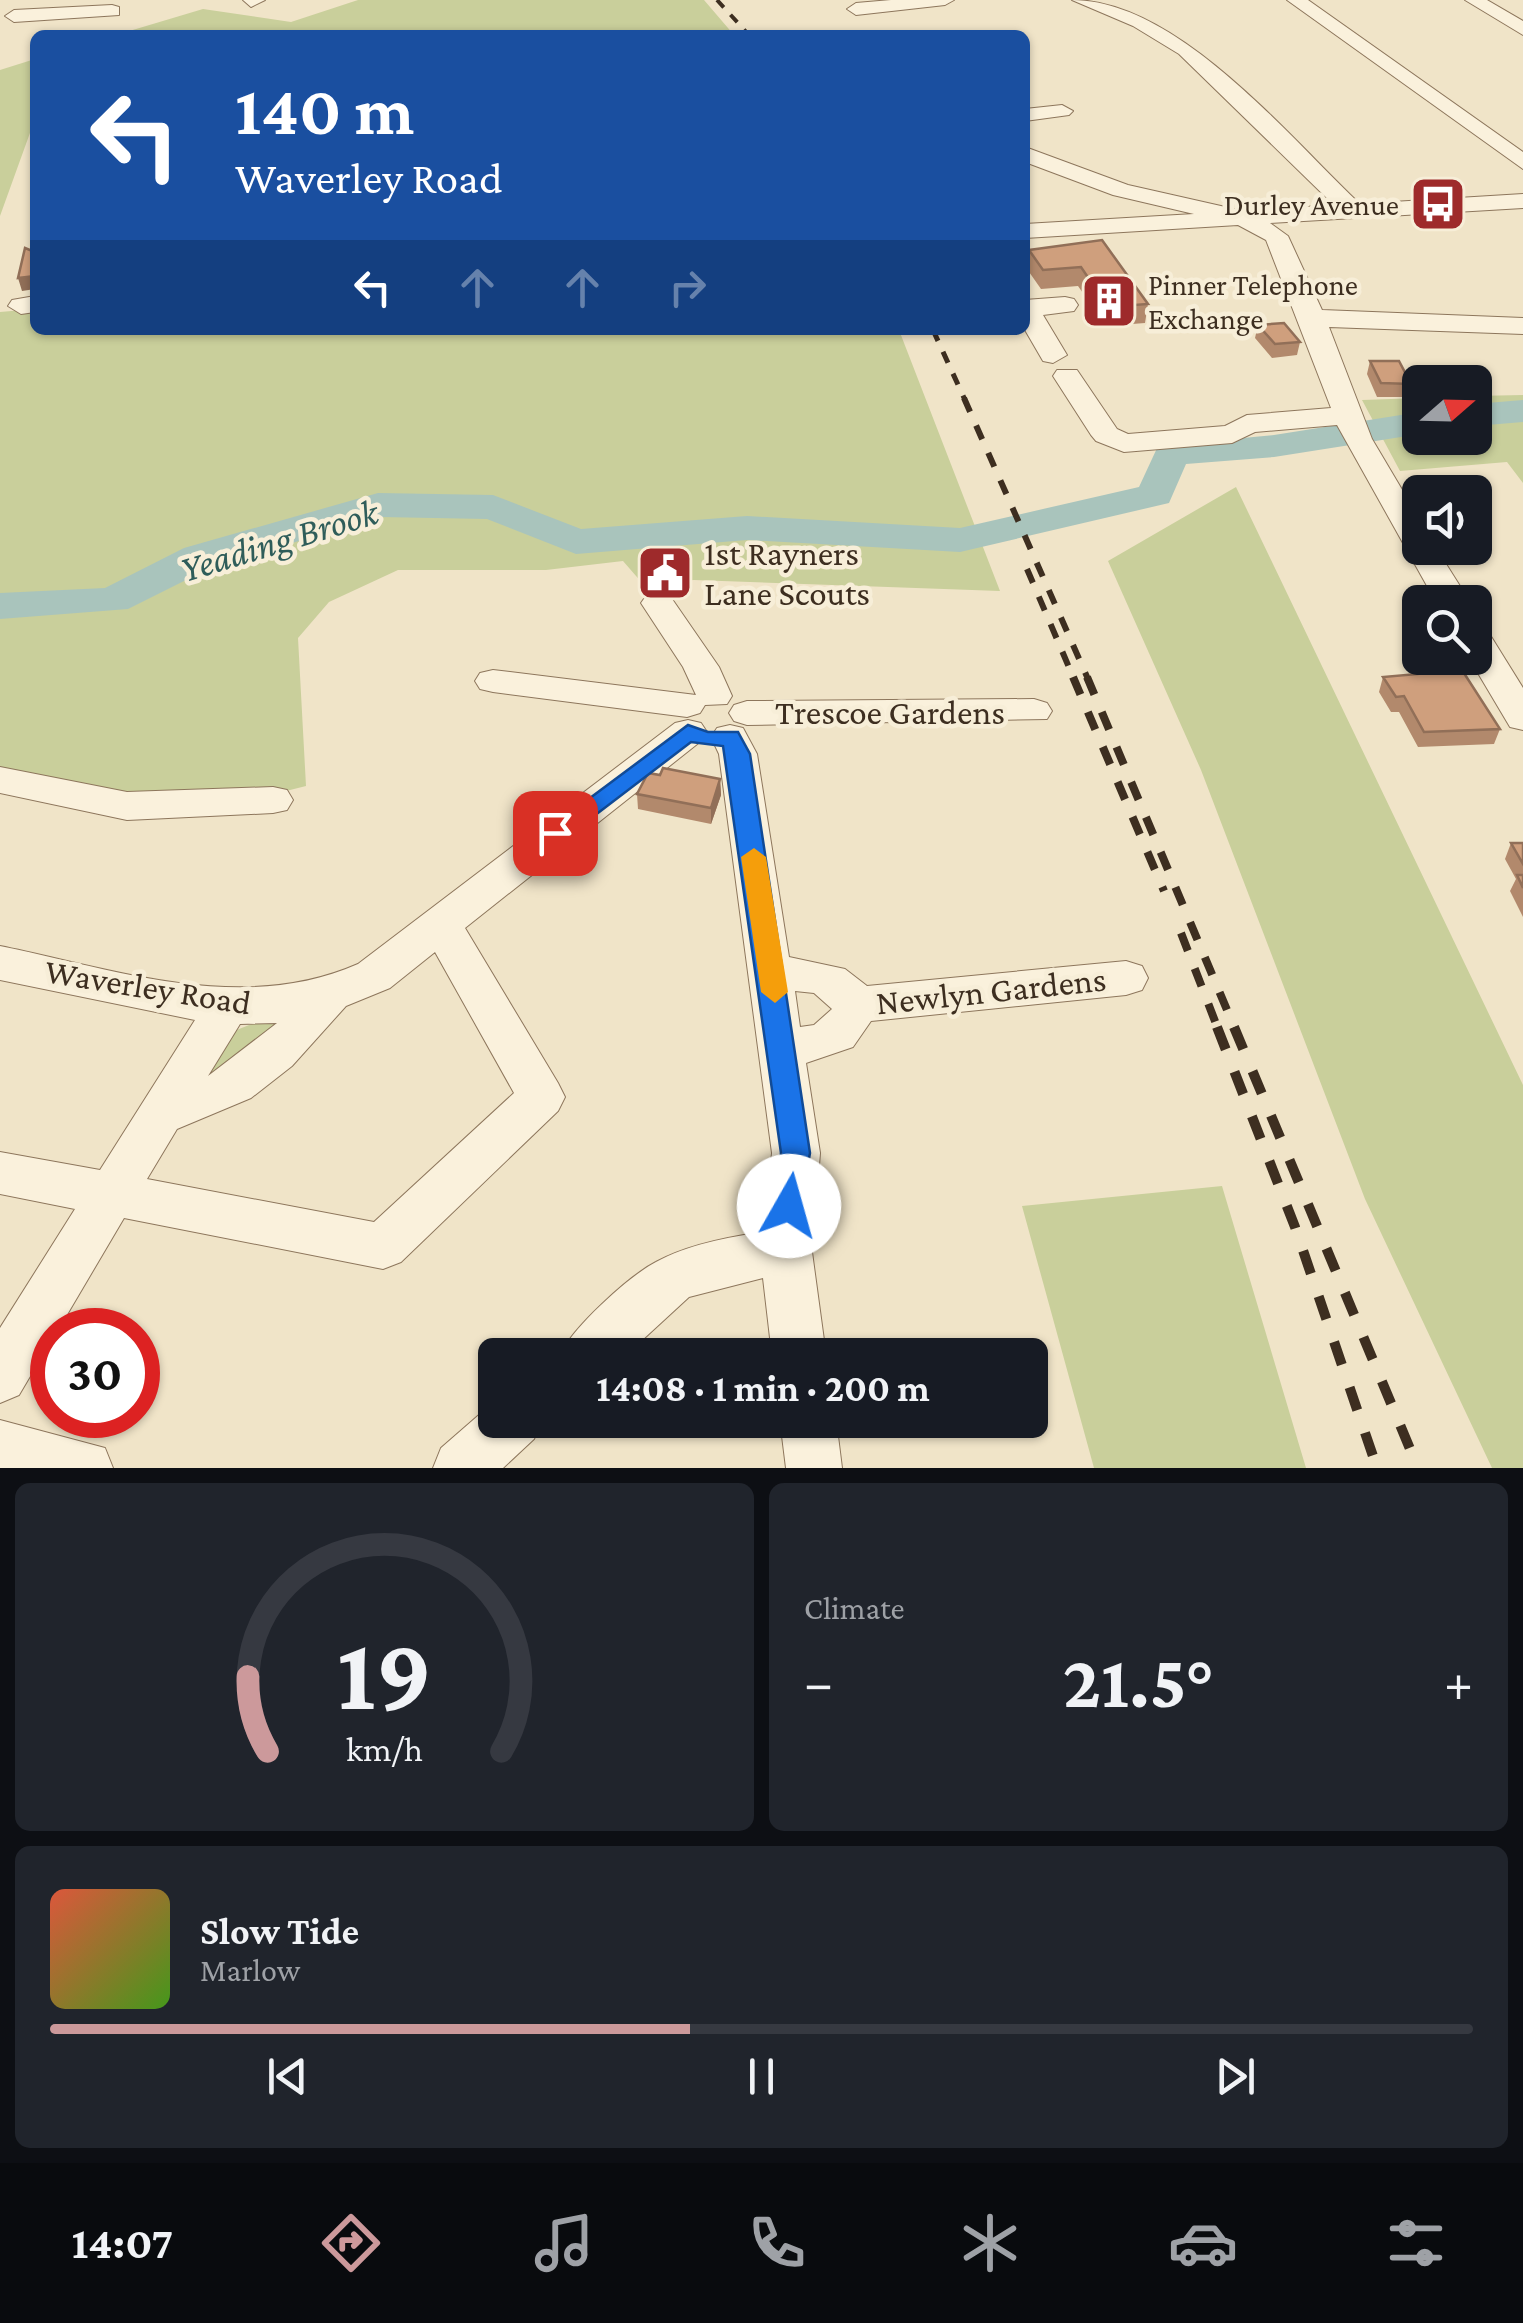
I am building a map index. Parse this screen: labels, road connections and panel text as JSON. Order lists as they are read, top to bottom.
{
  "streets": {
    "street": ["Trescoe Gardens", "Waverley Road", "Newlyn Gardens"]
  },
  "crossings": [
    ["Trescoe Gardens", "Waverley Road"]
  ],
  "water": ["Yeading Brook"],
  "places": {
    "bus stop": ["Durley Avenue"],
    "building": ["Pinner Telephone Exchange"],
    "public building": ["1st Rayners Lane Scouts"]
  },
  "north": "right",
  "page": {
    "turn": ["140 m", "Waverley Road"],
    "limit": "30",
    "trip": "14:08 · 1 min · 200 m",
    "tile": "Climate",
    "heat": ["−", "21.5°", "+"],
    "song": ["Slow Tide", "Marlow"],
    "tabs": "14:07",
    "gauge": ["19", "km/h"]
  }
}
